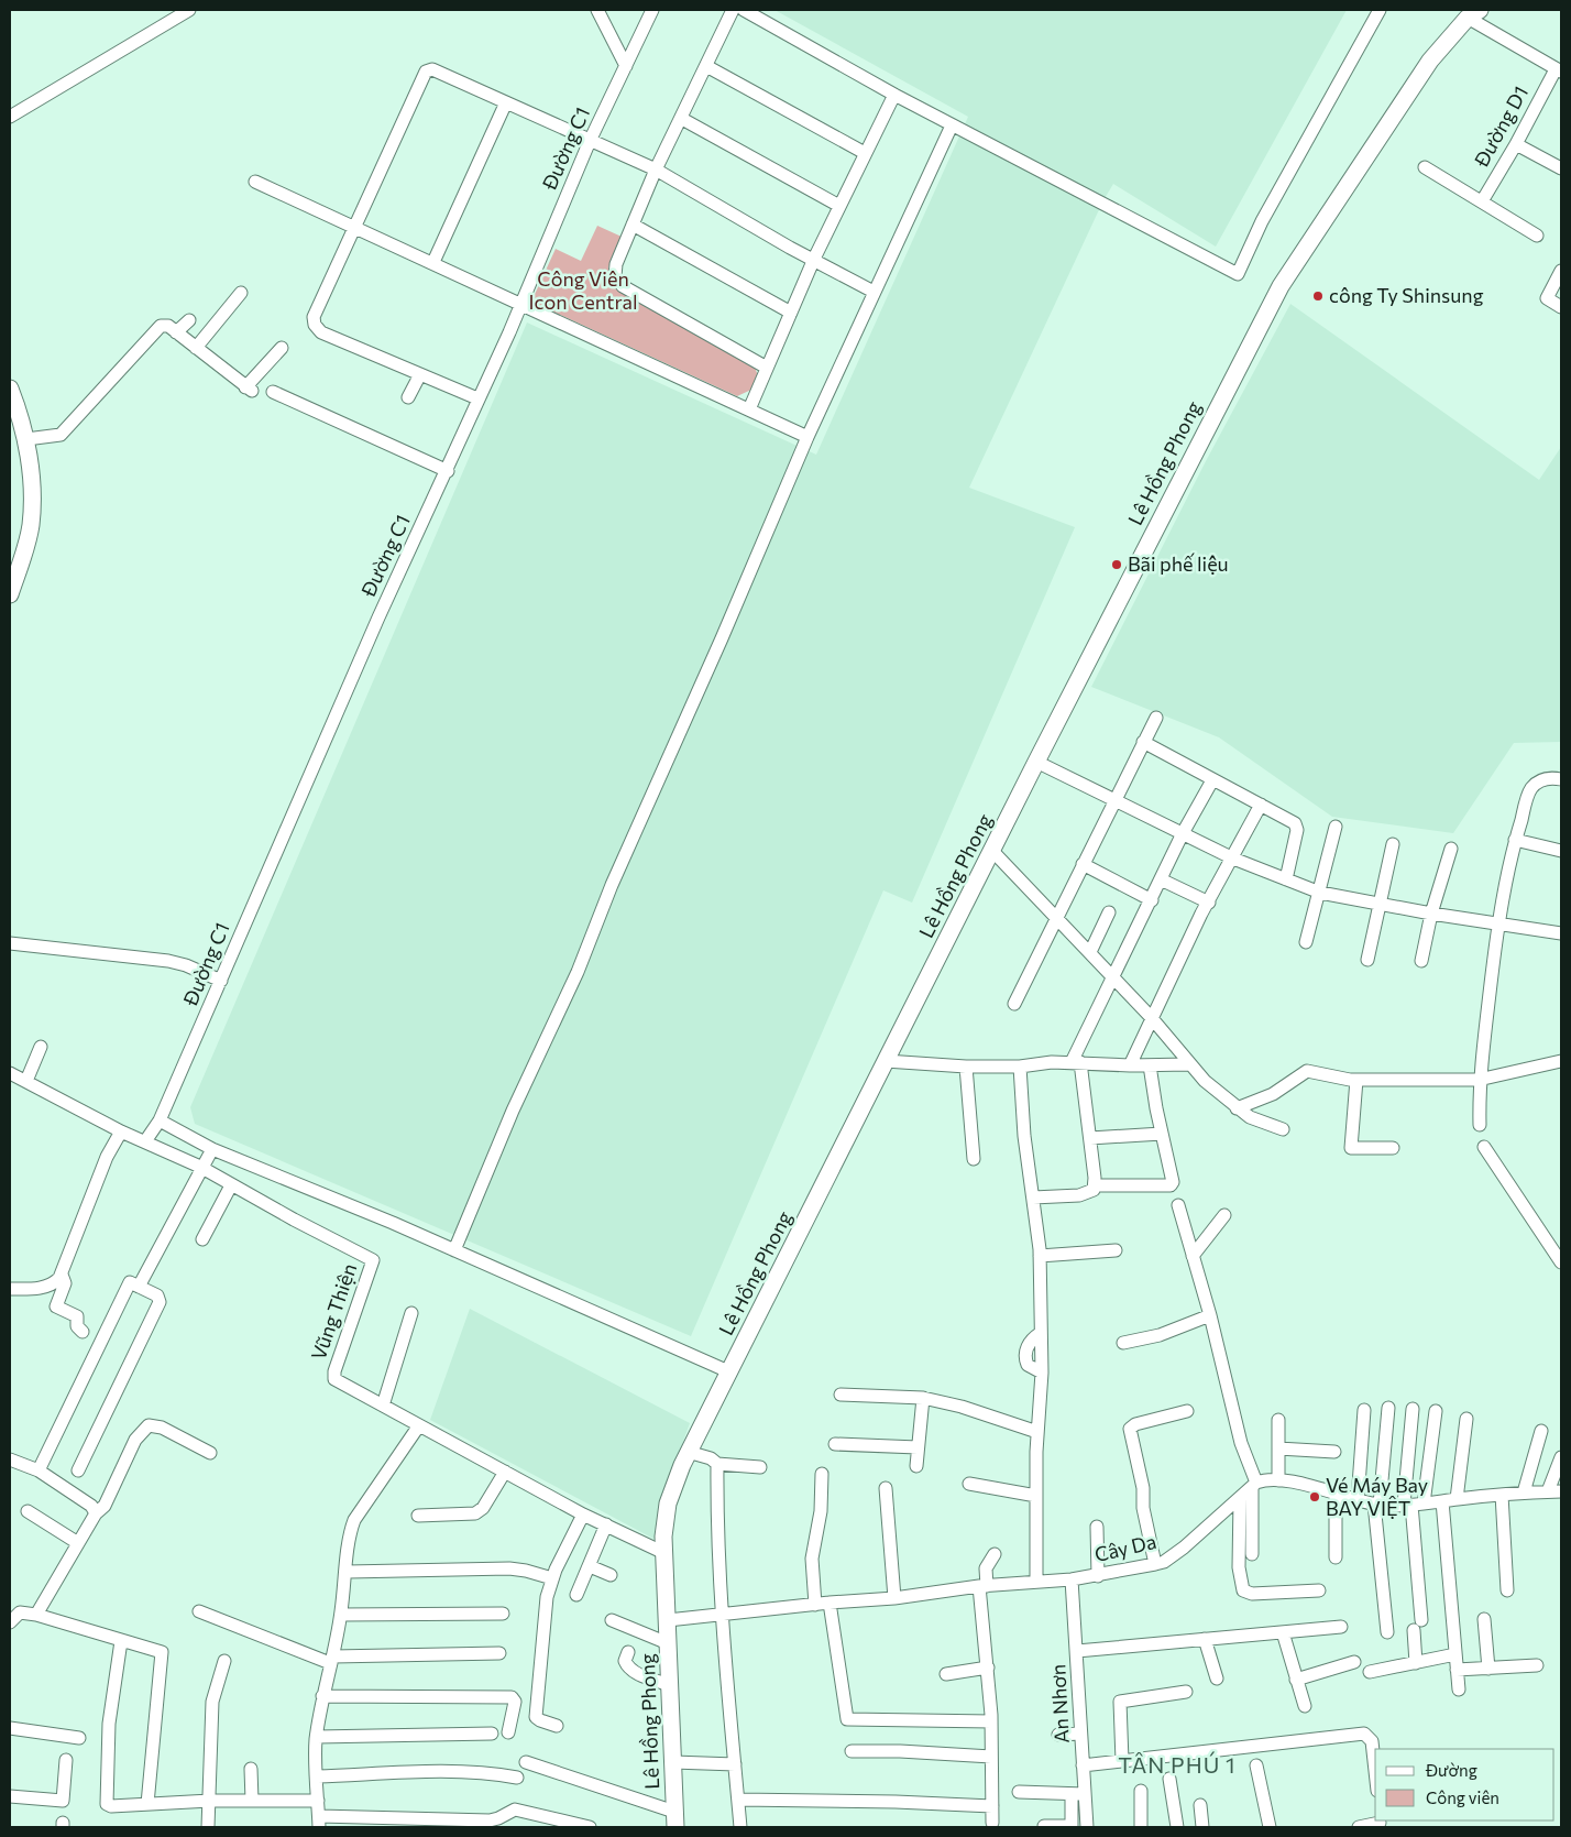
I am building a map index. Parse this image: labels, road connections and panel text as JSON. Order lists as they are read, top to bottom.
{
  "streets": {
    "main road": ["Lê Hồng Phong"],
    "street": [
      "Đường D1",
      "Đường C1",
      "Vũng Thiện",
      "Cây Da",
      "An Nhơn"
    ]
  },
  "crossings": [
    ["Đường C1", "Vũng Thiện"],
    ["Lê Hồng Phong", "Vũng Thiện"],
    ["Lê Hồng Phong", "Cây Da"],
    ["Cây Da", "An Nhơn"]
  ],
  "districts": ["TÂN PHÚ 1"],
  "parks": ["Công Viên Icon Central"],
  "places": ["công Ty Shinsung", "Bãi phế liệu", "Vé Máy Bay BAY VIỆT"],
  "legend": ["Đường", "Công viên"]
}
